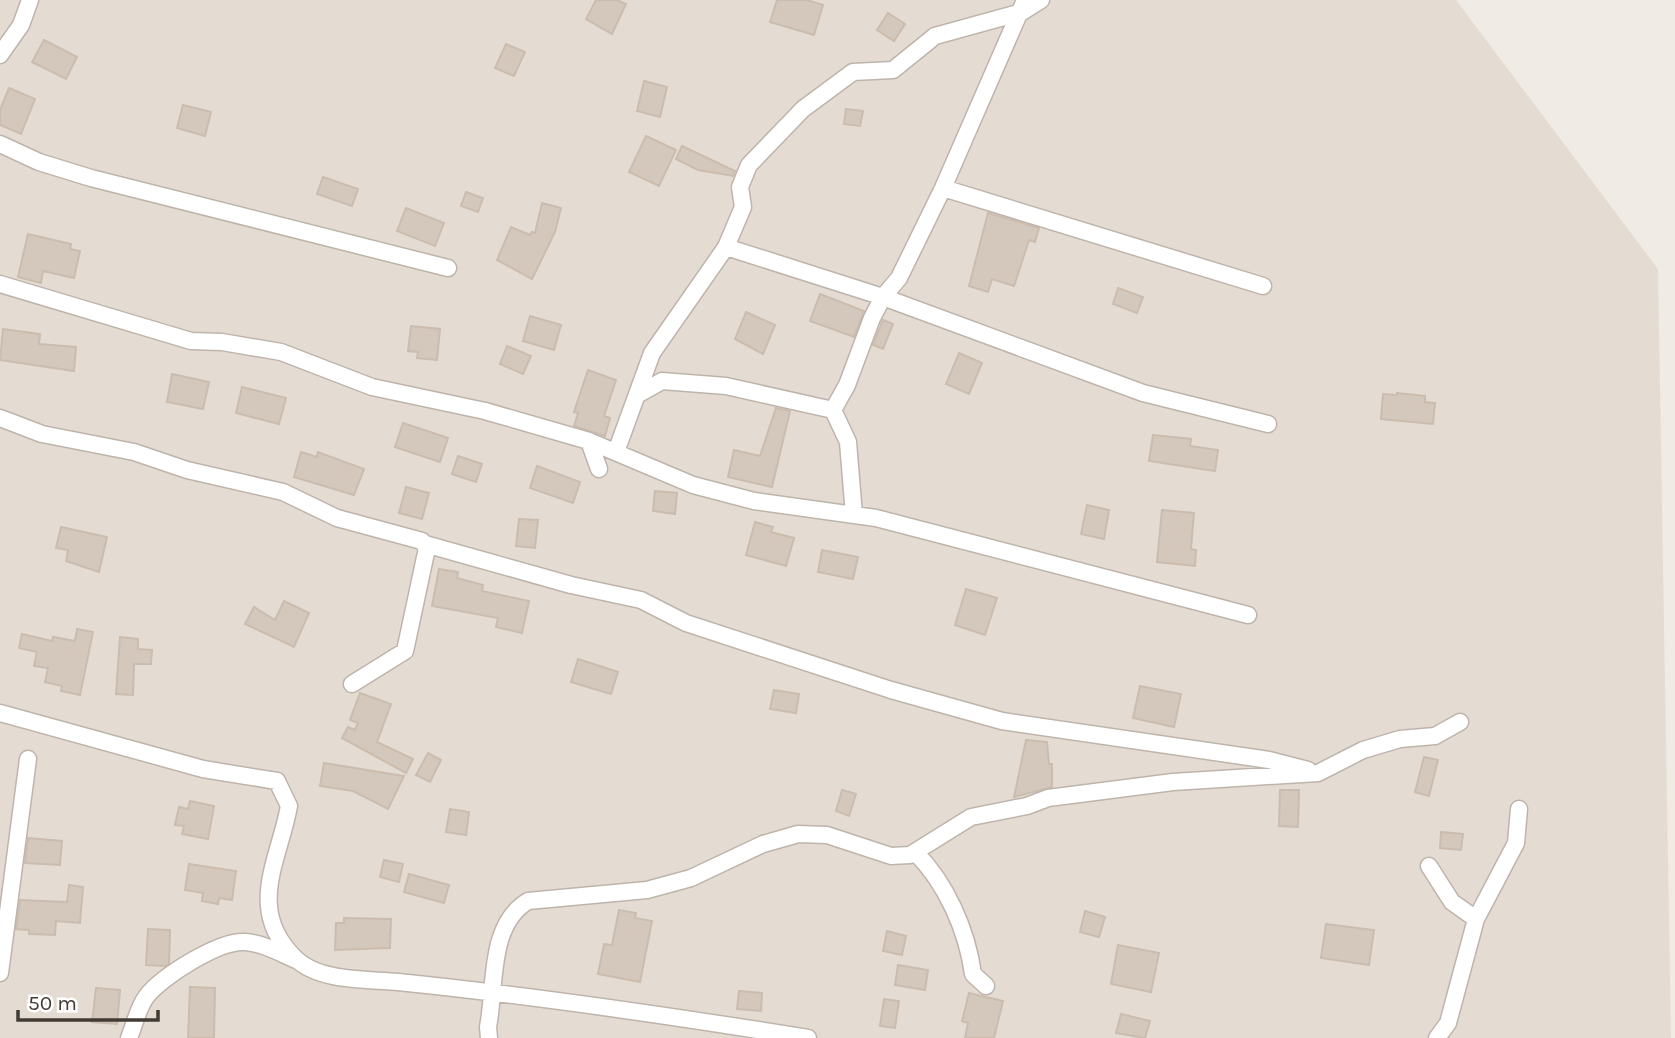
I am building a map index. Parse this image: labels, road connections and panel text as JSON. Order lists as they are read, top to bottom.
{
  "scale_bar": "50 m"
}
